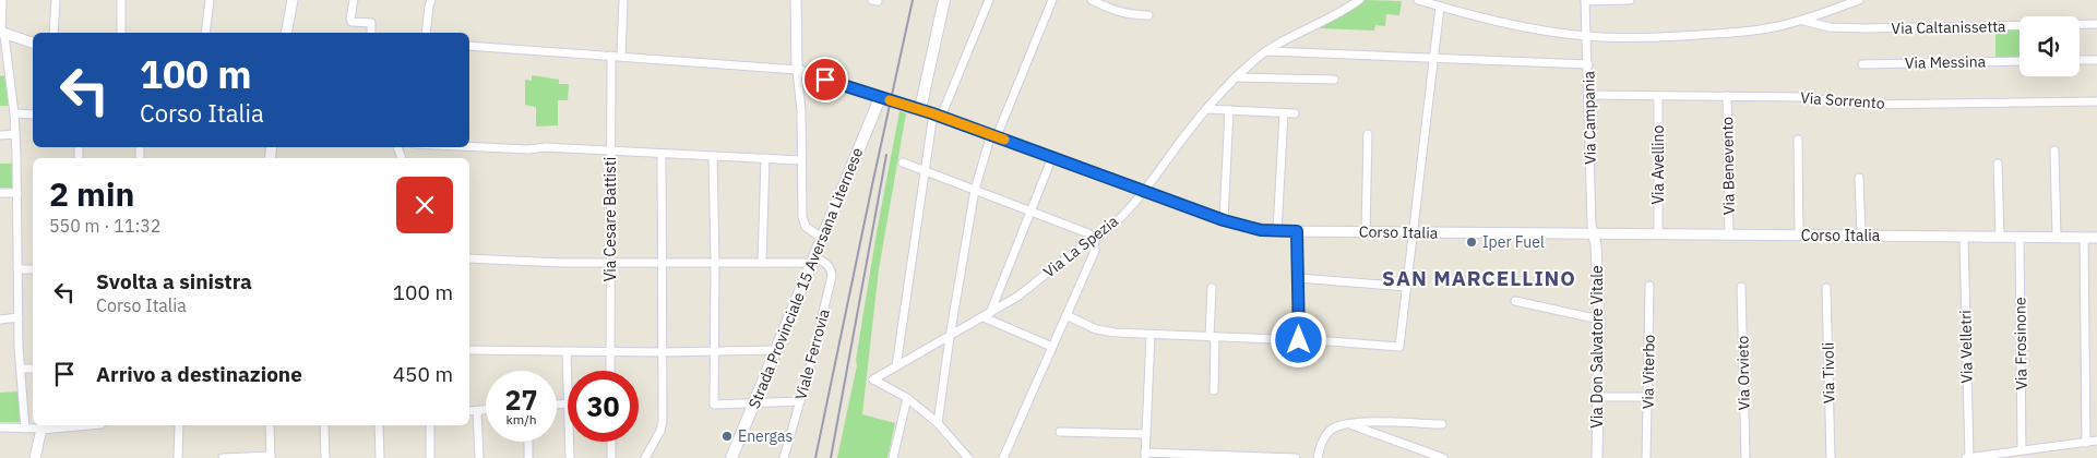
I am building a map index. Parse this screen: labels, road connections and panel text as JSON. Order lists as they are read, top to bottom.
{
  "streets": {
    "main road": ["Corso Italia", "Strada Provinciale 15 Aversana Liternese"],
    "street": [
      "Via Caltanissetta",
      "Via Messina",
      "Via Sorrento",
      "Via Campania",
      "Via Avellino",
      "Via Benevento",
      "Via Cesare Battisti",
      "Via La Spezia",
      "Via Frosinone",
      "Via Don Salvatore Vitale",
      "Via Velletri",
      "Viale Ferrovia",
      "Via Viterbo",
      "Via Orvieto",
      "Via Tivoli"
    ]
  },
  "crossings": [
    ["Via Sorrento", "Via Campania"],
    ["Via Sorrento", "Via Avellino"],
    ["Via Sorrento", "Via Benevento"],
    ["Via Campania", "Corso Italia"],
    ["Via Campania", "Via Don Salvatore Vitale"],
    ["Via Avellino", "Corso Italia"],
    ["Via Benevento", "Corso Italia"],
    ["Corso Italia", "Via La Spezia"],
    ["Corso Italia", "Strada Provinciale 15 Aversana Liternese"],
    ["Corso Italia", "Via Frosinone"],
    ["Corso Italia", "Via Don Salvatore Vitale"],
    ["Corso Italia", "Via Velletri"],
    ["Strada Provinciale 15 Aversana Liternese", "Viale Ferrovia"]
  ],
  "districts": ["SAN MARCELLINO"],
  "places": ["Iper Fuel", "Energas"],
  "page": {
    "turn": ["100 m", "Corso Italia"],
    "heading": ["2 min", "550 m · 11:32"],
    "list": [
      {
        "name": "Svolta a sinistra",
        "note": "Corso Italia",
        "value": "100 m"
      },
      {
        "name": "Arrivo a destinazione",
        "value": "450 m"
      }
    ],
    "speed": "27 km/h",
    "limit": "30"
  }
}
